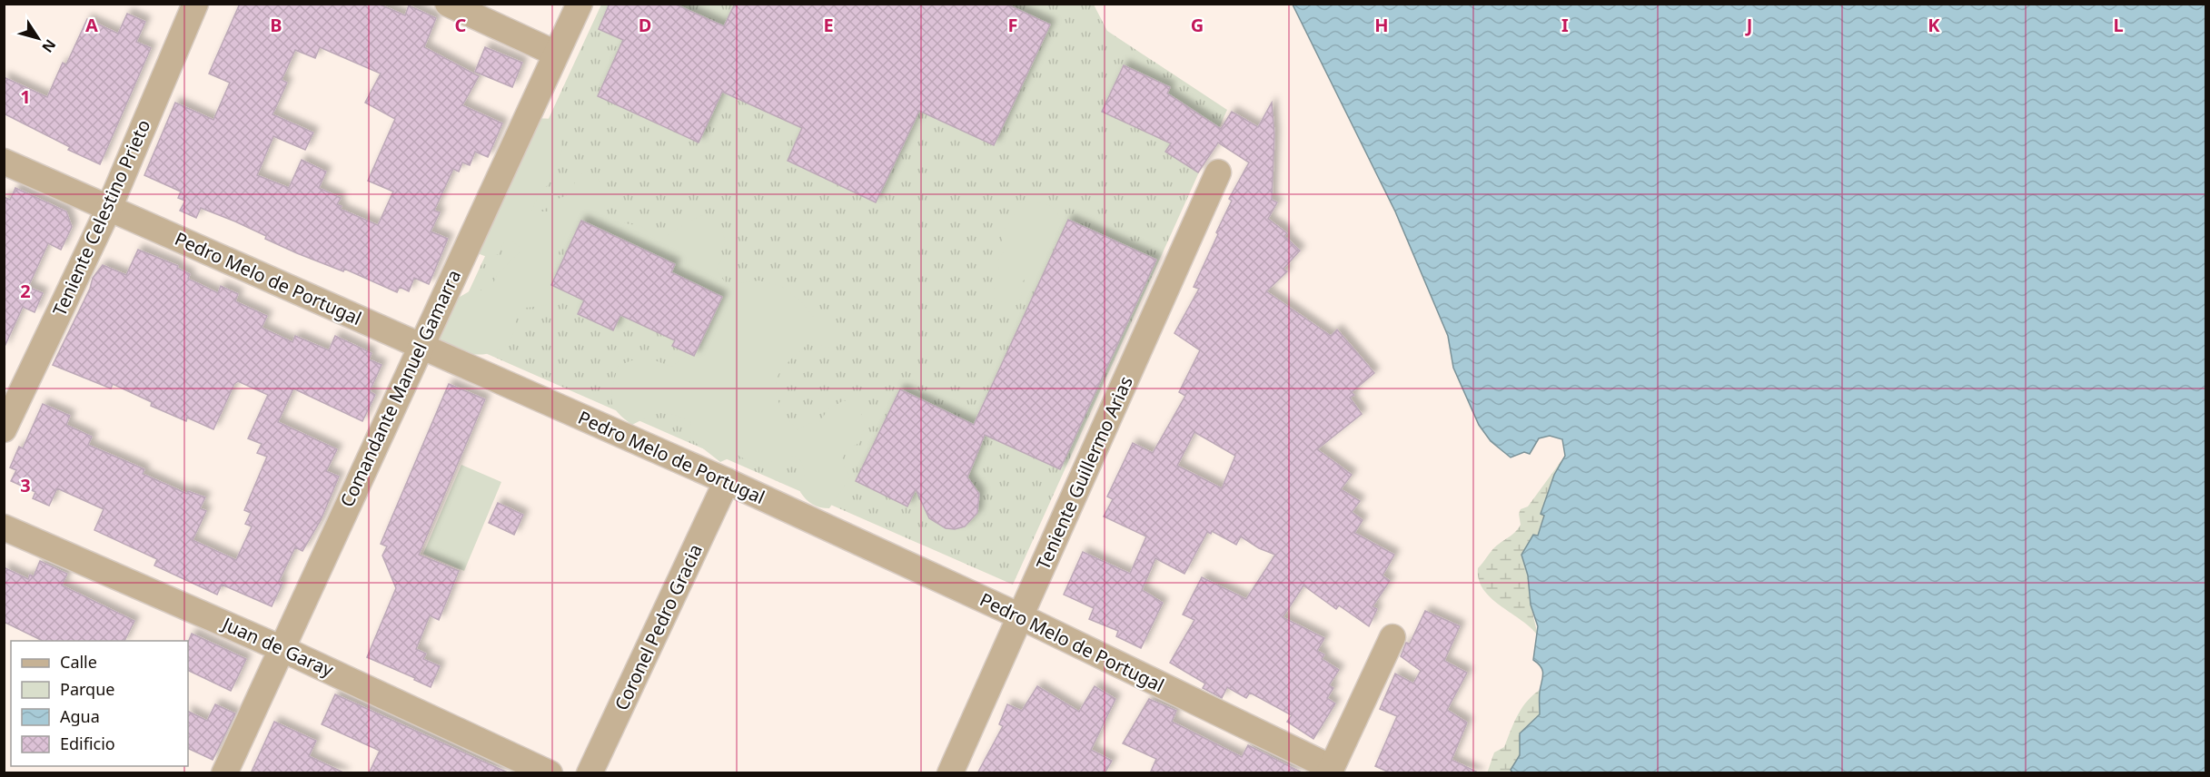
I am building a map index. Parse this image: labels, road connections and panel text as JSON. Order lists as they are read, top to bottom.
{
  "streets": {
    "street": [
      "Teniente Celestino Prieto",
      "Pedro Melo de Portugal",
      "Comandante Manuel Gamarra",
      "Teniente Guillermo Arias",
      "Coronel Pedro Gracia",
      "Juan de Garay"
    ]
  },
  "crossings": [
    ["Teniente Celestino Prieto", "Pedro Melo de Portugal"],
    ["Pedro Melo de Portugal", "Comandante Manuel Gamarra"],
    ["Pedro Melo de Portugal", "Teniente Guillermo Arias"],
    ["Pedro Melo de Portugal", "Coronel Pedro Gracia"],
    ["Comandante Manuel Gamarra", "Juan de Garay"]
  ],
  "legend": [
    "Calle",
    "Parque",
    "Agua",
    "Edificio"
  ],
  "north": "bottom right",
  "grid": {
    "columns": [
      "A",
      "B",
      "C",
      "D",
      "E",
      "F",
      "G",
      "H",
      "I",
      "J",
      "K",
      "L"
    ],
    "rows": ["1", "2", "3"]
  }
}
